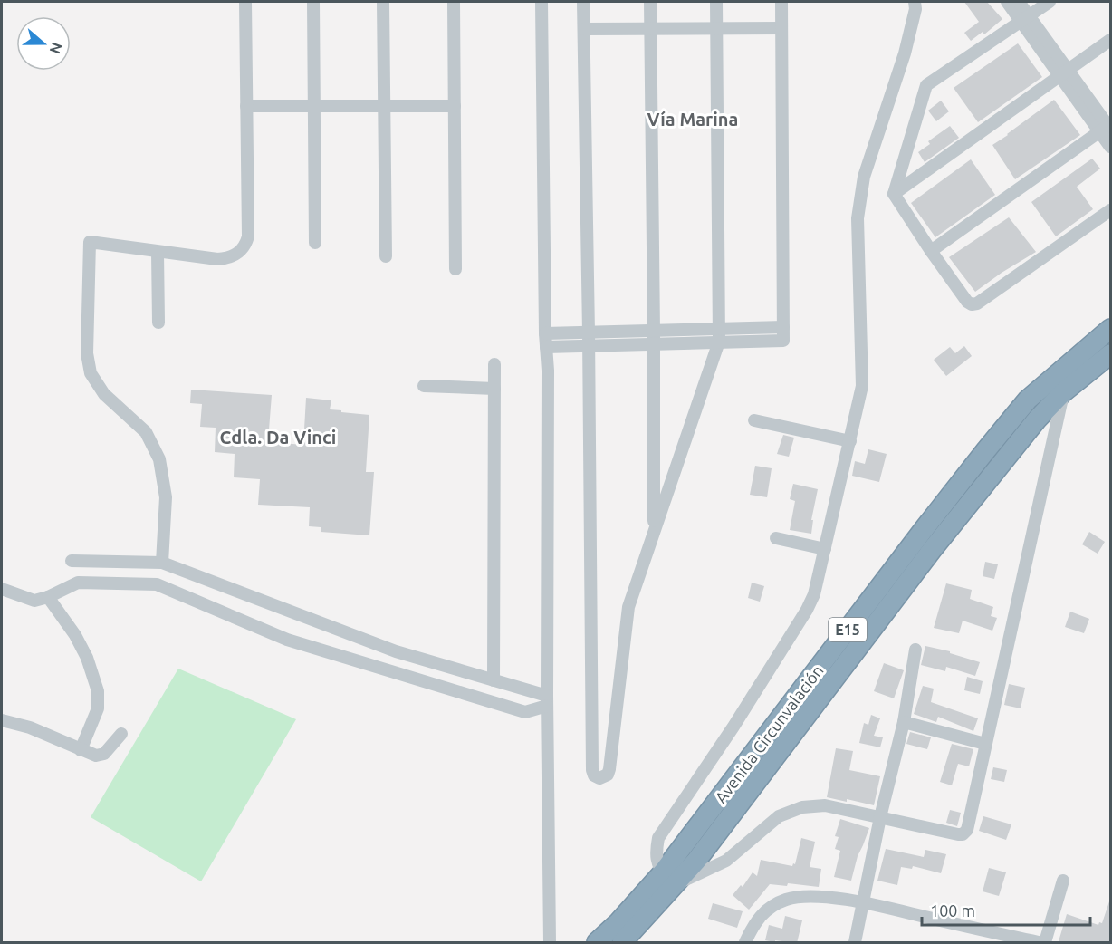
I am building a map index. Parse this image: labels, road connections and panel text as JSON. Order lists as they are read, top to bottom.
{
  "streets": {
    "highway": ["E15", "Avenida Circunvalación"]
  },
  "districts": ["Vía Marina", "Cdla. Da Vinci"],
  "scale_bar": "100 m",
  "north": "right"
}
